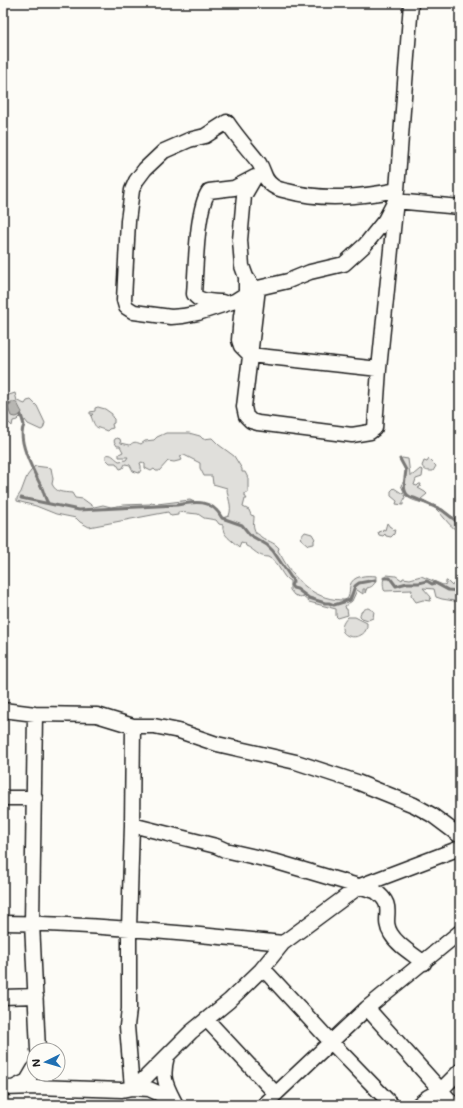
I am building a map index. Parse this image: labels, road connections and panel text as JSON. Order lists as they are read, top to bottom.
{
  "north": "left"
}
